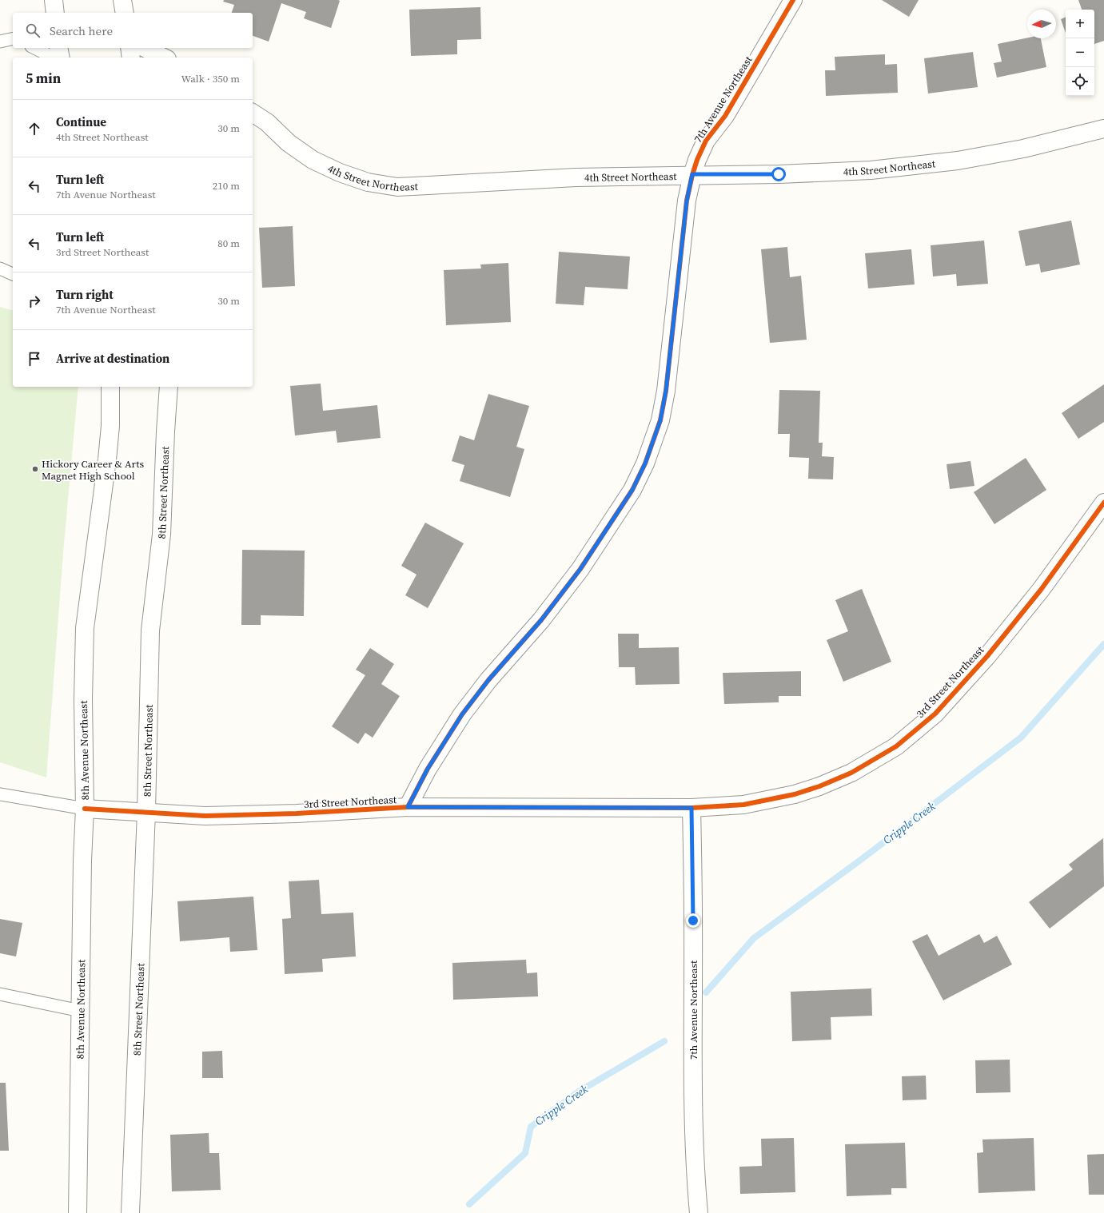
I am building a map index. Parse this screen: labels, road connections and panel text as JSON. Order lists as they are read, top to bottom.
{
  "streets": {
    "street": [
      "7th Avenue Northeast",
      "4th Street Northeast",
      "8th Street Northeast",
      "3rd Street Northeast",
      "8th Avenue Northeast"
    ]
  },
  "crossings": [
    ["7th Avenue Northeast", "4th Street Northeast"],
    ["7th Avenue Northeast", "3rd Street Northeast"],
    ["8th Street Northeast", "3rd Street Northeast"],
    ["3rd Street Northeast", "8th Avenue Northeast"]
  ],
  "water": ["Cripple Creek"],
  "places": ["Hickory Career & Arts Magnet High School"],
  "north": "left",
  "page": {
    "map_buttons": ["+", "−"],
    "search": "Search here",
    "heading": ["5 min", "Walk · 350 m"],
    "list": [
      ["Continue", "4th Street Northeast", "30 m"],
      ["Turn left", "7th Avenue Northeast", "210 m"],
      ["Turn left", "3rd Street Northeast", "80 m"],
      ["Turn right", "7th Avenue Northeast", "30 m"],
      "Arrive at destination"
    ]
  }
}
